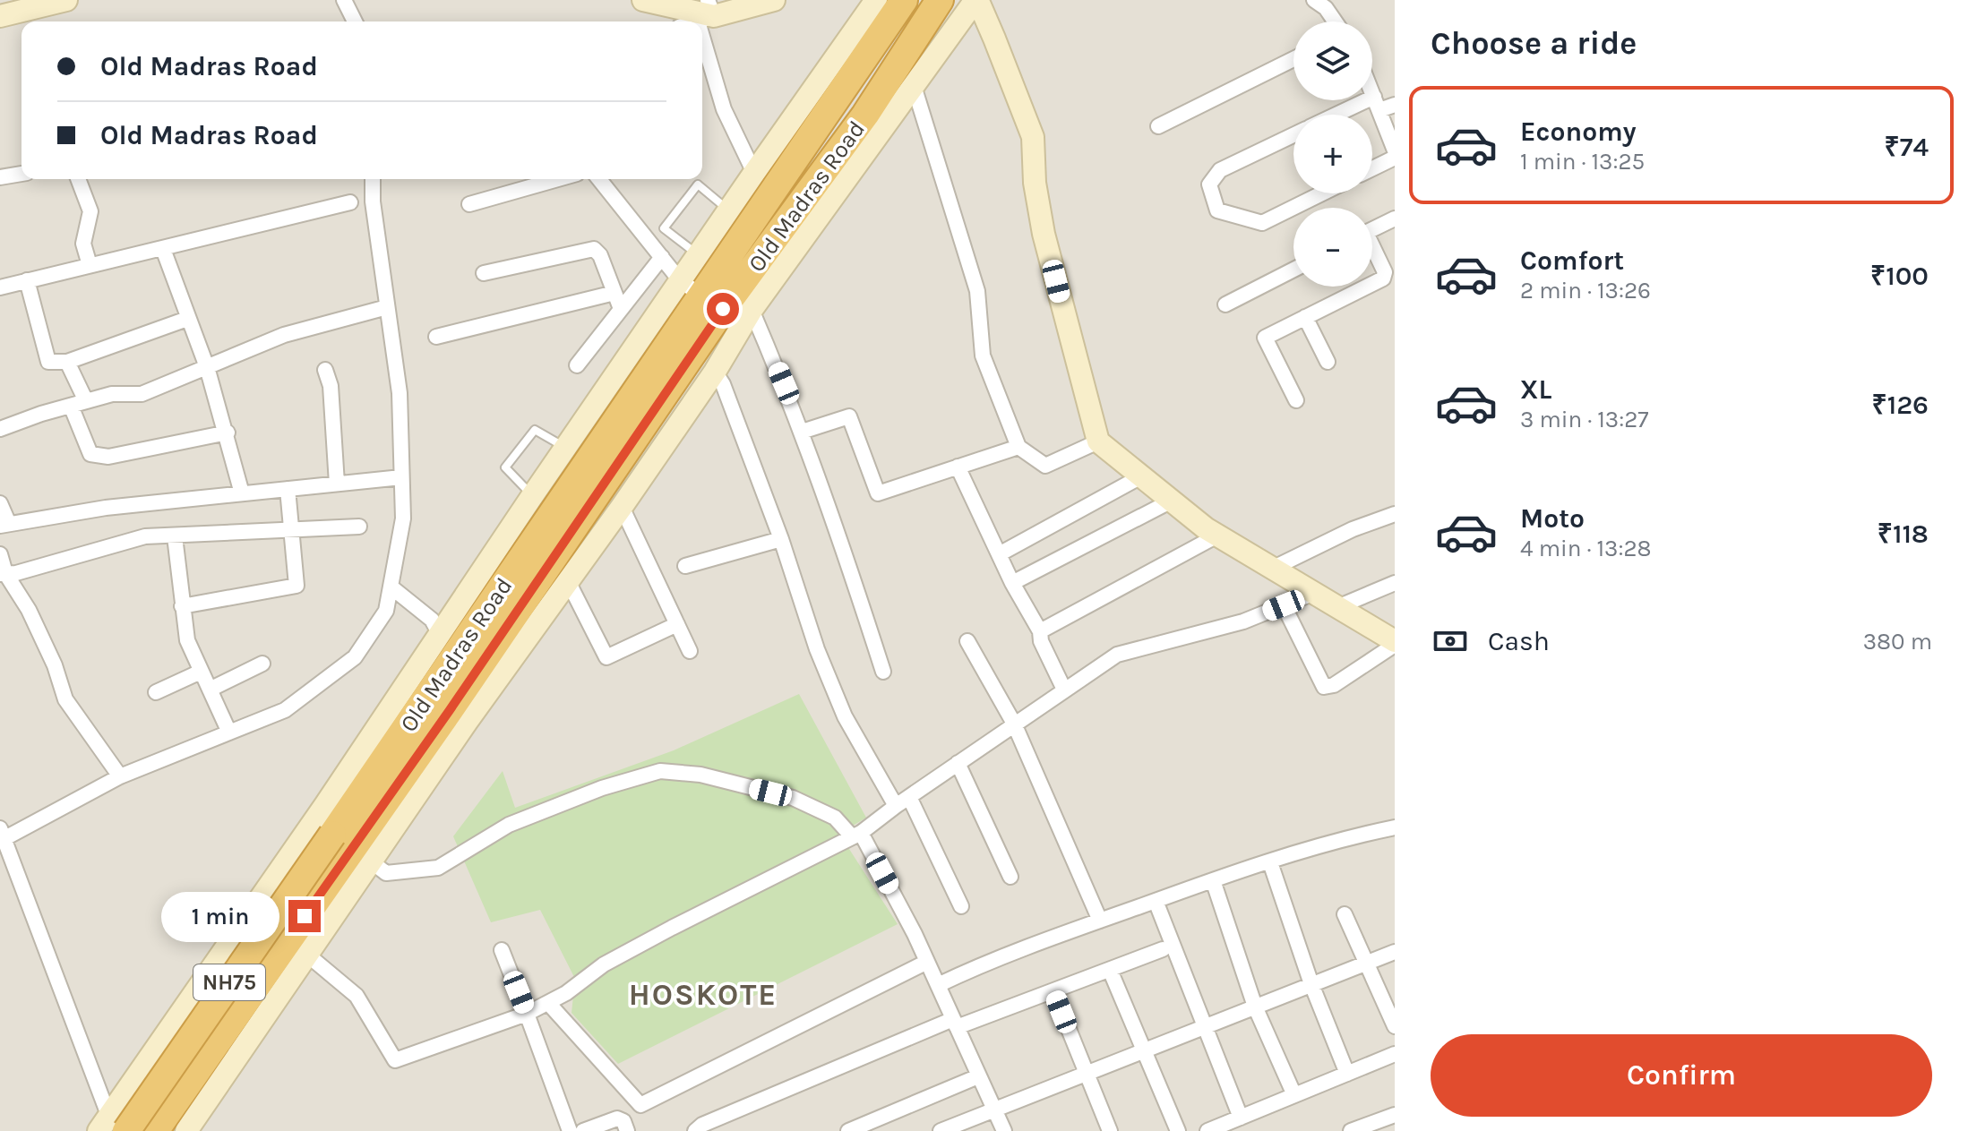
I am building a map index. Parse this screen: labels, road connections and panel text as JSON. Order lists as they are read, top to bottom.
{
  "streets": {
    "highway": ["Old Madras Road", "NH75"]
  },
  "districts": ["HOSKOTE"],
  "page": {
    "heading": "Choose a ride",
    "map_buttons": ["+", "−"],
    "banner": ["Old Madras Road", "Old Madras Road"],
    "list": [
      {
        "name": "Economy",
        "note": "1 min · 13:25",
        "value": "₹74"
      },
      {
        "name": "Comfort",
        "note": "2 min · 13:26",
        "value": "₹100"
      },
      {
        "name": "XL",
        "note": "3 min · 13:27",
        "value": "₹126"
      },
      {
        "name": "Moto",
        "note": "4 min · 13:28",
        "value": "₹118"
      }
    ],
    "pay": ["Cash", "380 m"],
    "bubble": "1 min",
    "buttons": "Confirm"
  }
}
